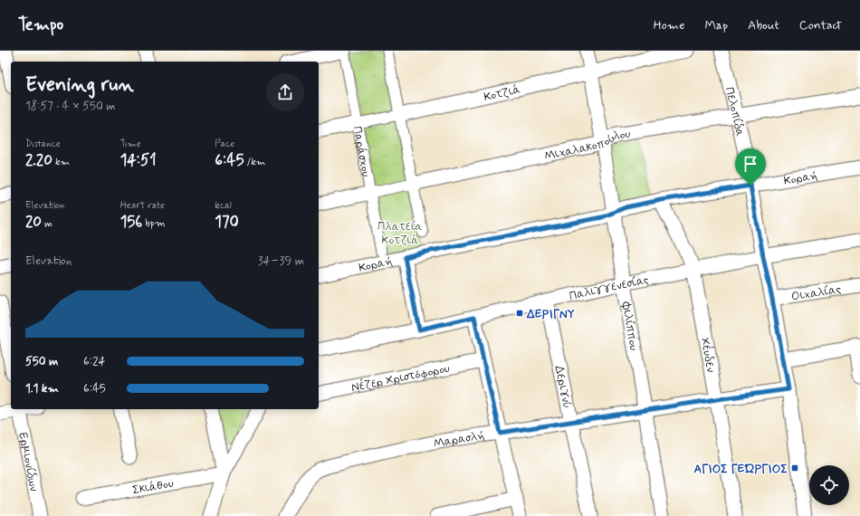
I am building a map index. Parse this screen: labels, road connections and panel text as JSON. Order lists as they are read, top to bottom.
{
  "streets": {
    "street": [
      "Κοτζιά",
      "Πελοπίδα",
      "Μιχαλακοπούλου",
      "Παράσχου",
      "Κοραή",
      "Παλιγγενεσίας",
      "Οιχαλίας",
      "Φιλίππου",
      "Χέυδεν",
      "Nέζερ Χριστόφορου",
      "Δεριγνύ",
      "Μαρασλή",
      "Ερμιονίδων",
      "Σκιάθου"
    ]
  },
  "crossings": [
    ["Κοτζιά", "Παράσχου"],
    ["Κοτζιά", "Φιλίππου"],
    ["Πελοπίδα", "Μιχαλακοπούλου"],
    ["Πελοπίδα", "Κοραή"],
    ["Πελοπίδα", "Παλιγγενεσίας"],
    ["Πελοπίδα", "Οιχαλίας"],
    ["Πελοπίδα", "Μαρασλή"],
    ["Μιχαλακοπούλου", "Παράσχου"],
    ["Μιχαλακοπούλου", "Φιλίππου"],
    ["Κοραή", "Φιλίππου"],
    ["Κοραή", "Χέυδεν"],
    ["Παλιγγενεσίας", "Φιλίππου"],
    ["Παλιγγενεσίας", "Χέυδεν"],
    ["Παλιγγενεσίας", "Δεριγνύ"],
    ["Φιλίππου", "Μαρασλή"],
    ["Χέυδεν", "Μαρασλή"],
    ["Δεριγνύ", "Μαρασλή"]
  ],
  "parks": ["Πλατεία Κοτζιά"],
  "places": {
    "transit": ["ΔΕΡΙΓΝΥ", "ΑΓΙΟΣ ΓΕΏΡΓΙΟΣ"]
  },
  "page": {
    "header": "Tempo",
    "nav": [
      "Home",
      "Map",
      "About",
      "Contact"
    ],
    "heading": ["Evening run", "18:57 · 4 × 550 m"],
    "stats": [
      ["Distance", "2.20 km"],
      ["Time", "14:51"],
      ["Pace", "6:45 /km"],
      ["Elevation", "20 m"],
      ["Heart rate", "156 bpm"],
      ["kcal", "170"]
    ],
    "chart": ["Elevation", "34–39 m"],
    "list": [
      {
        "name": "550 m",
        "note": "6:24"
      },
      {
        "name": "1.1 km",
        "note": "6:45"
      }
    ]
  }
}
